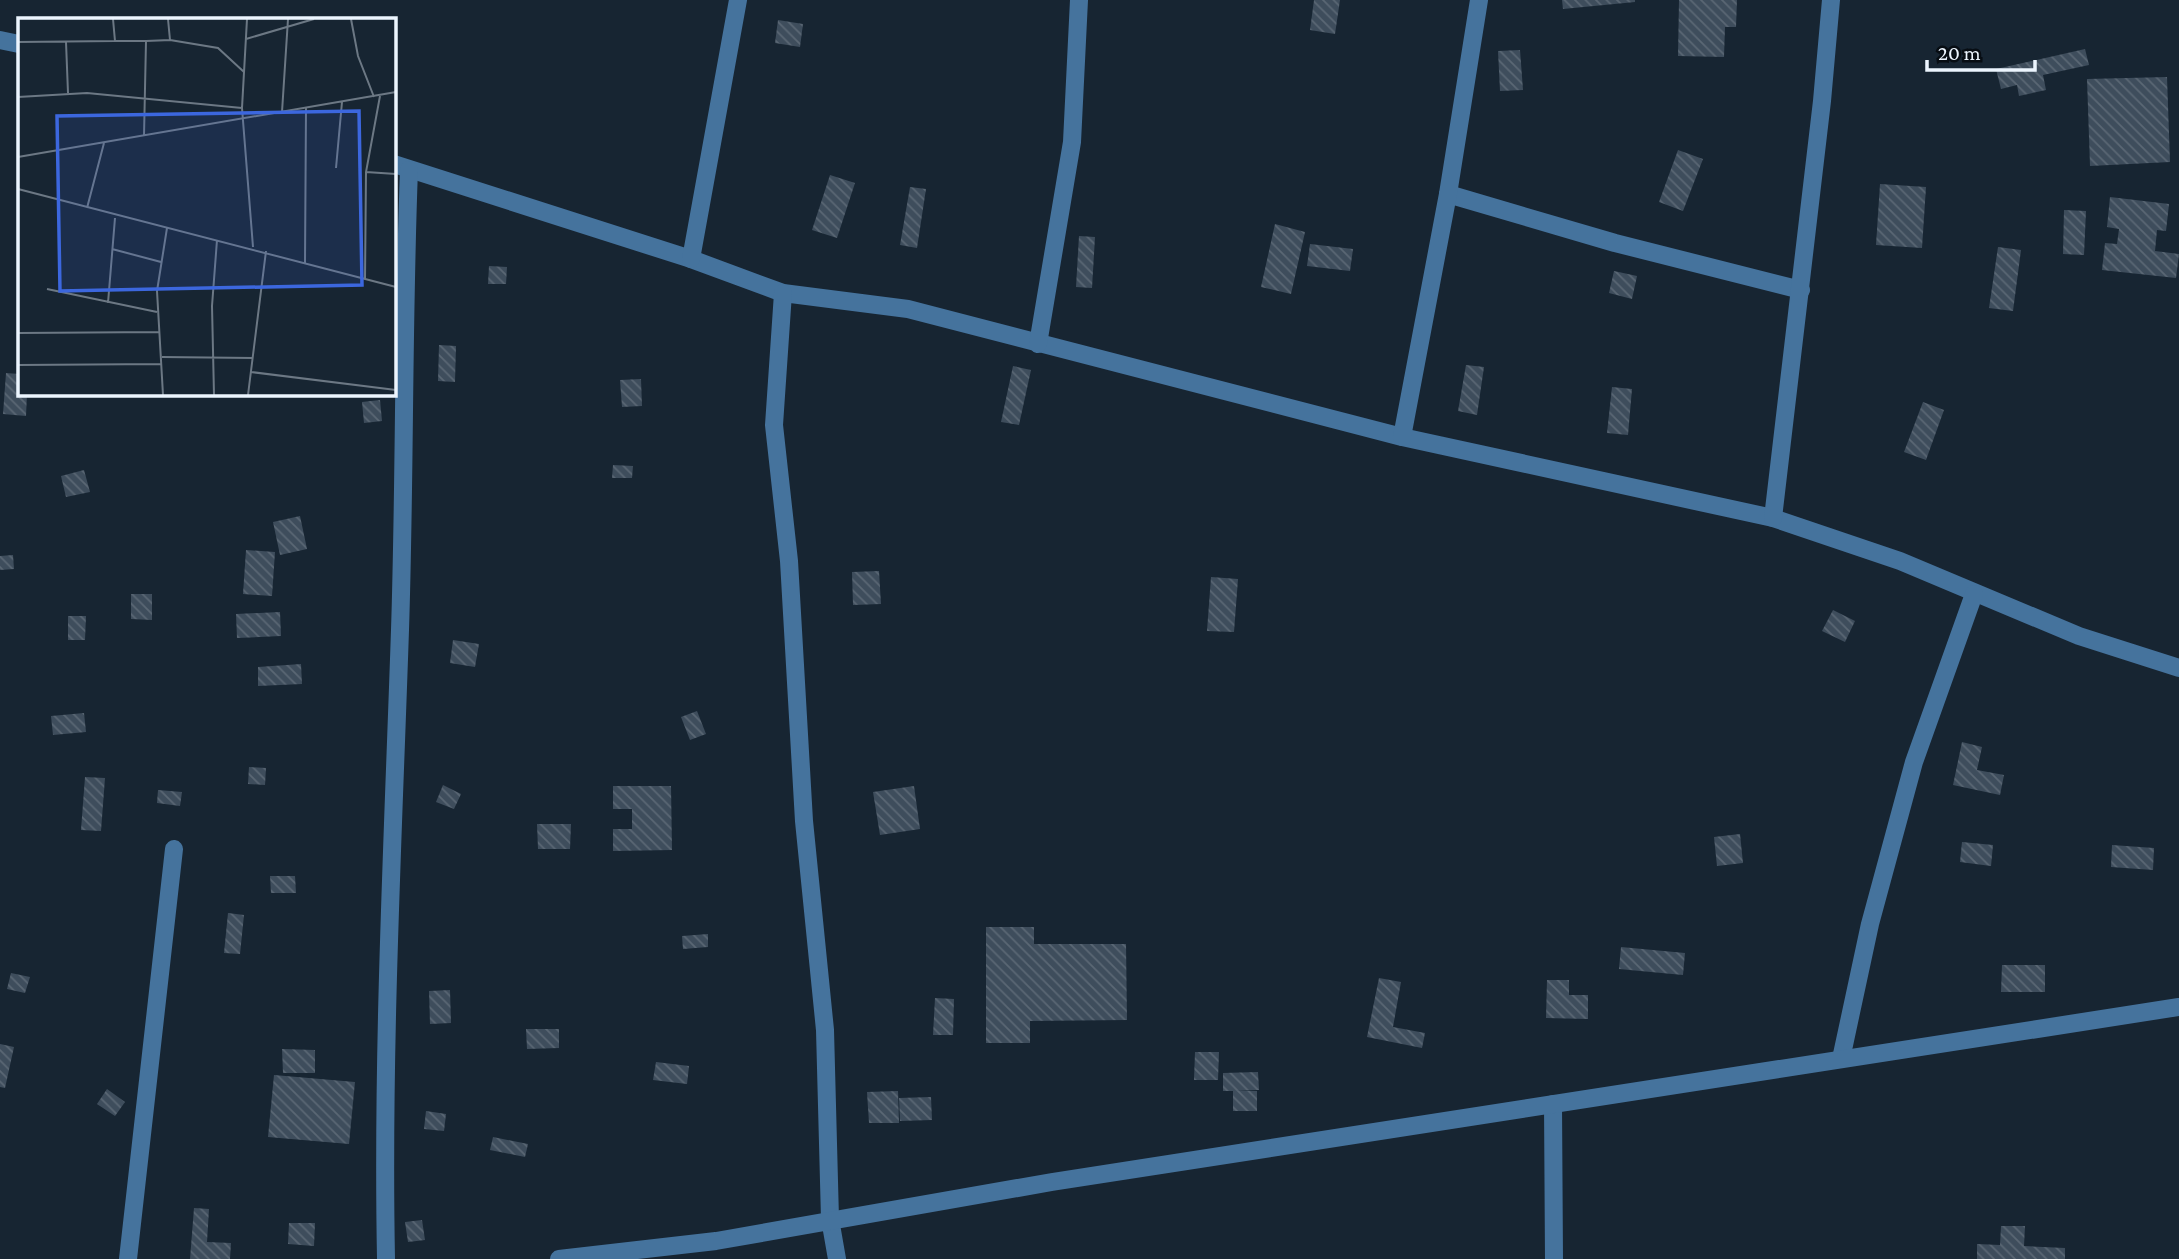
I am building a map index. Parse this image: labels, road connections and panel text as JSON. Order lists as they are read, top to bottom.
{
  "scale_bar": "20 m"
}
